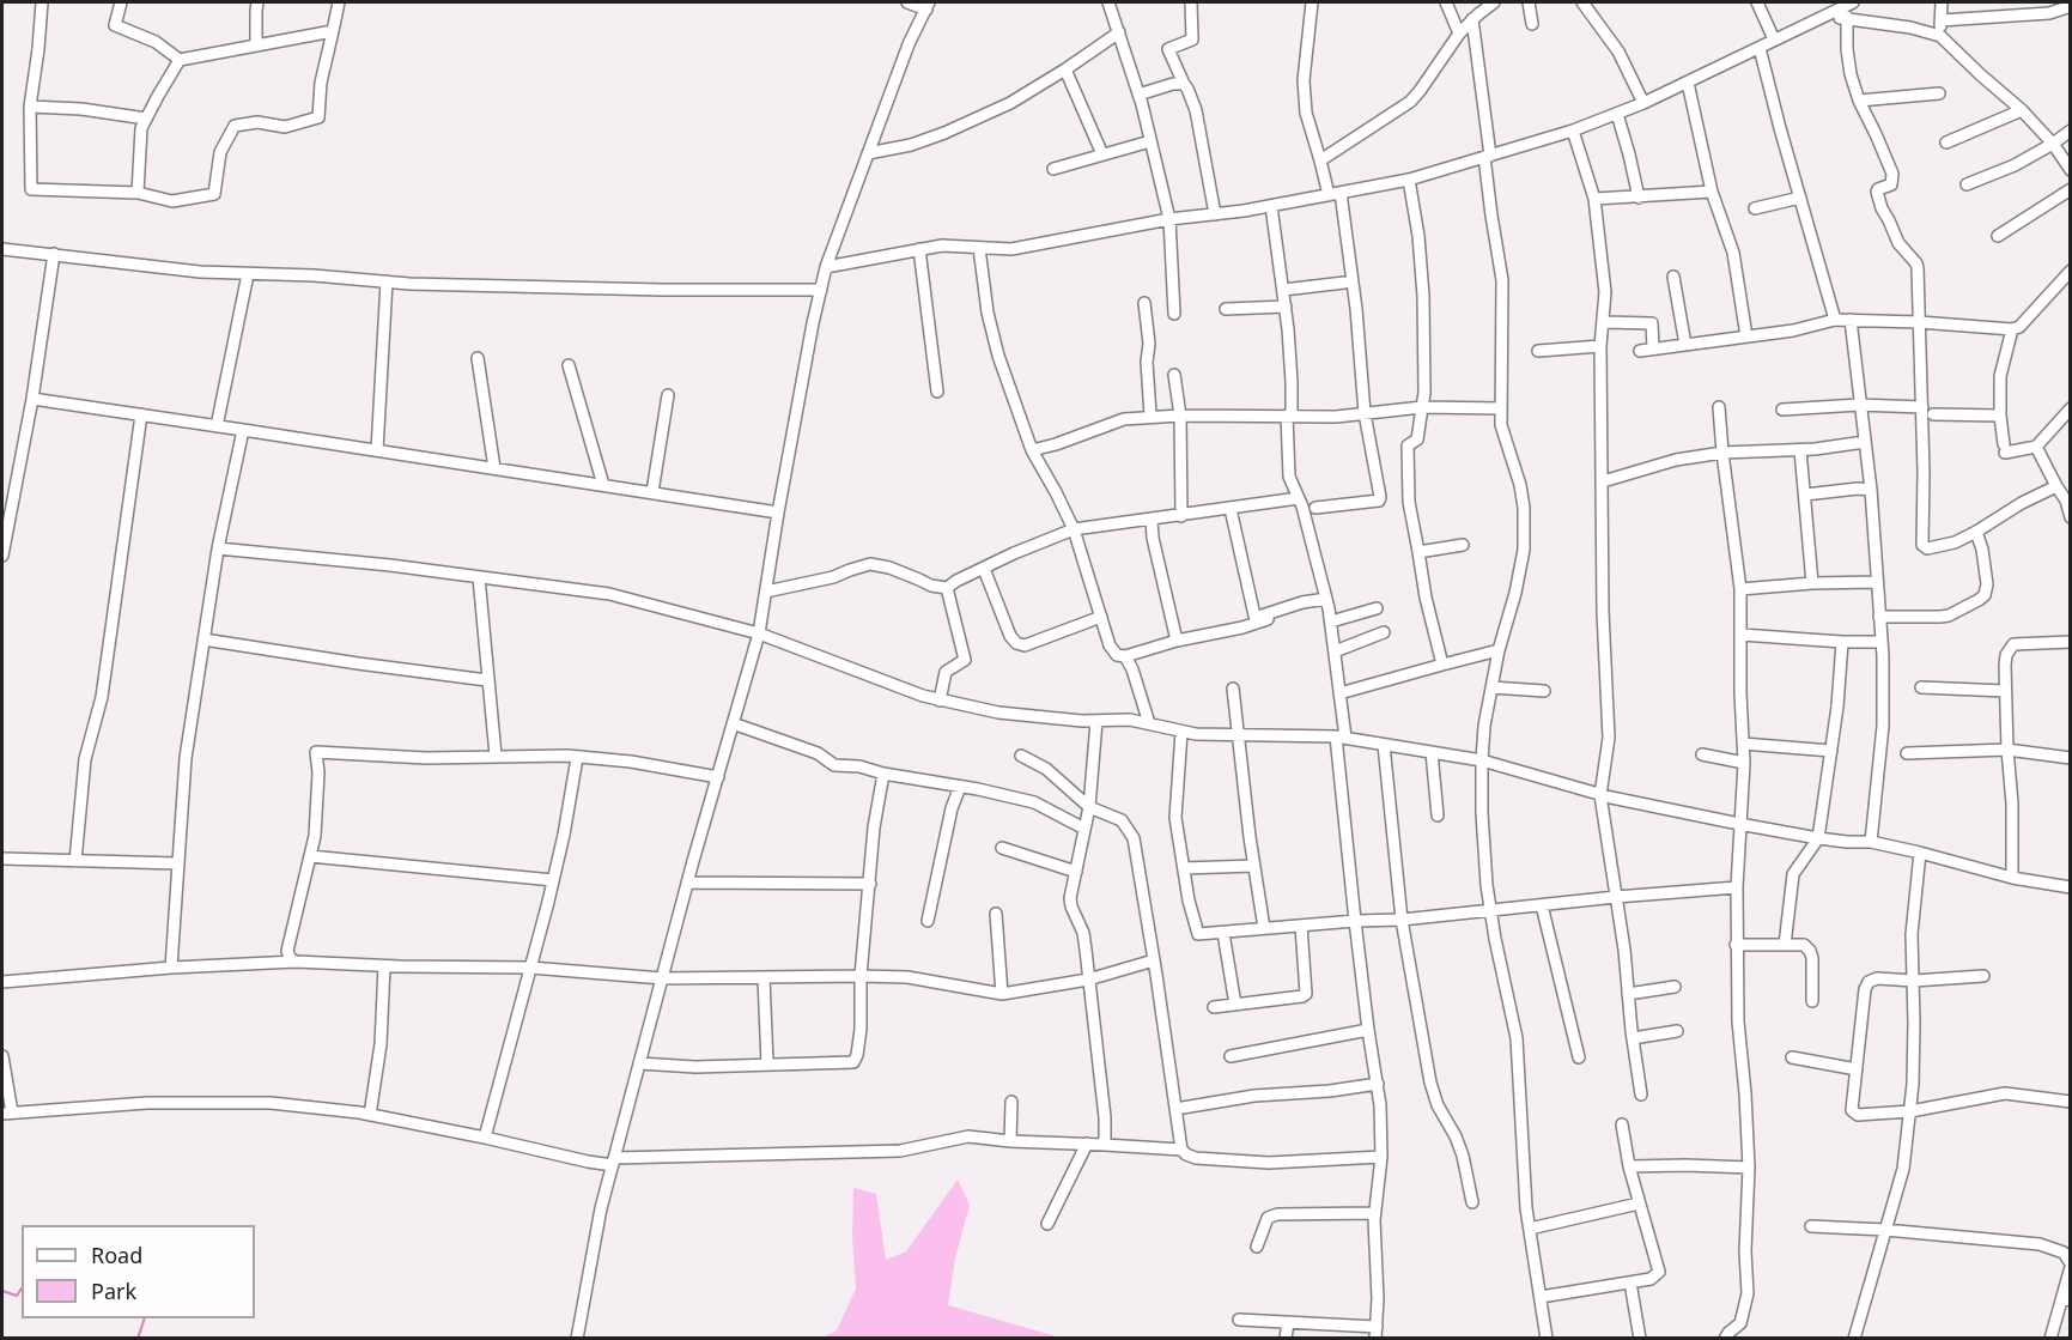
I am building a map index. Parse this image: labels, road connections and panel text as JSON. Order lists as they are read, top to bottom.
{
  "legend": ["Road", "Park"]
}
